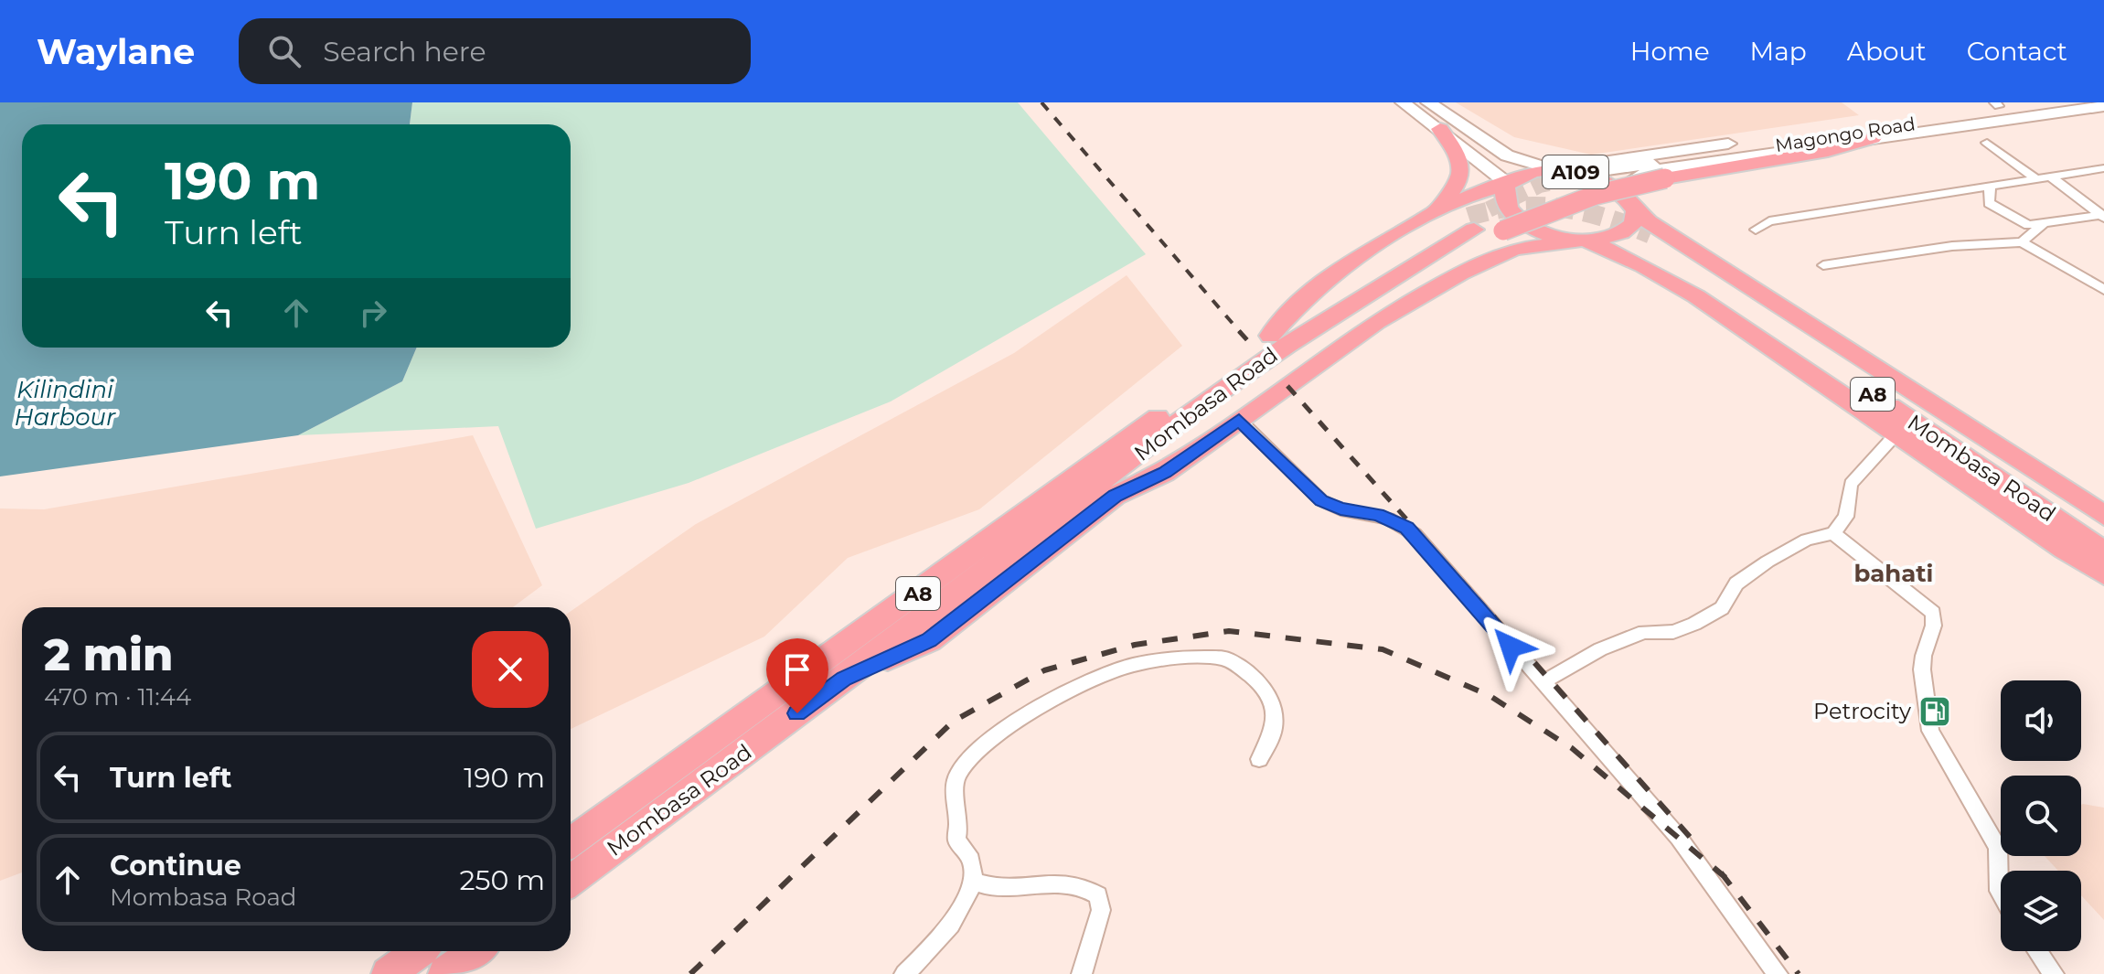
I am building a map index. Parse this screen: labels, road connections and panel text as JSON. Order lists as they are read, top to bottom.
{
  "streets": {
    "highway": ["A109", "A8", "Mombasa Road"],
    "main road": ["Magongo Road"]
  },
  "crossings": [
    ["Magongo Road", "A109"]
  ],
  "districts": ["bahati"],
  "water": ["Kilindini Harbour"],
  "places": {
    "fuel station": ["Petrocity"]
  },
  "page": {
    "header": "Waylane",
    "search": "Search here",
    "nav": [
      "Home",
      "Map",
      "About",
      "Contact"
    ],
    "turn": ["190 m", "Turn left"],
    "heading": ["2 min", "470 m · 11:44"],
    "list": [
      {
        "name": "Turn left",
        "value": "190 m"
      },
      {
        "name": "Continue",
        "note": "Mombasa Road",
        "value": "250 m"
      }
    ]
  }
}
